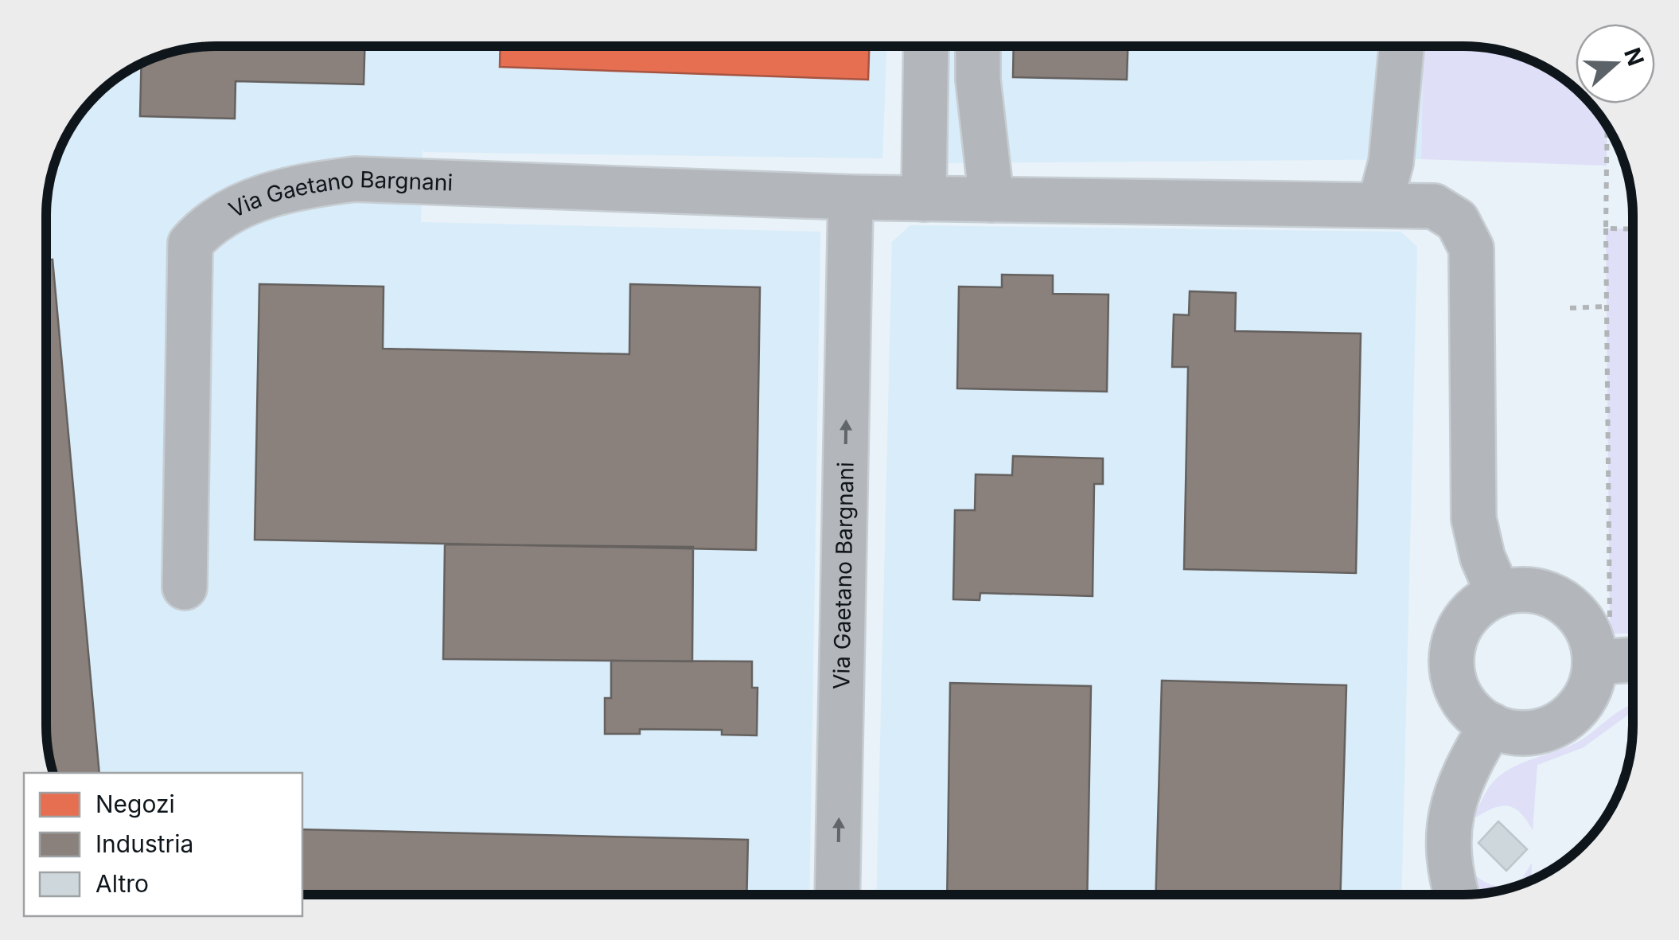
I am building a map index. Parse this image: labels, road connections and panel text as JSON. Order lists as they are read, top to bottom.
{
  "streets": {
    "street": ["Via Gaetano Bargnani"]
  },
  "legend": ["Negozi", "Industria", "Altro"],
  "north": "right"
}
